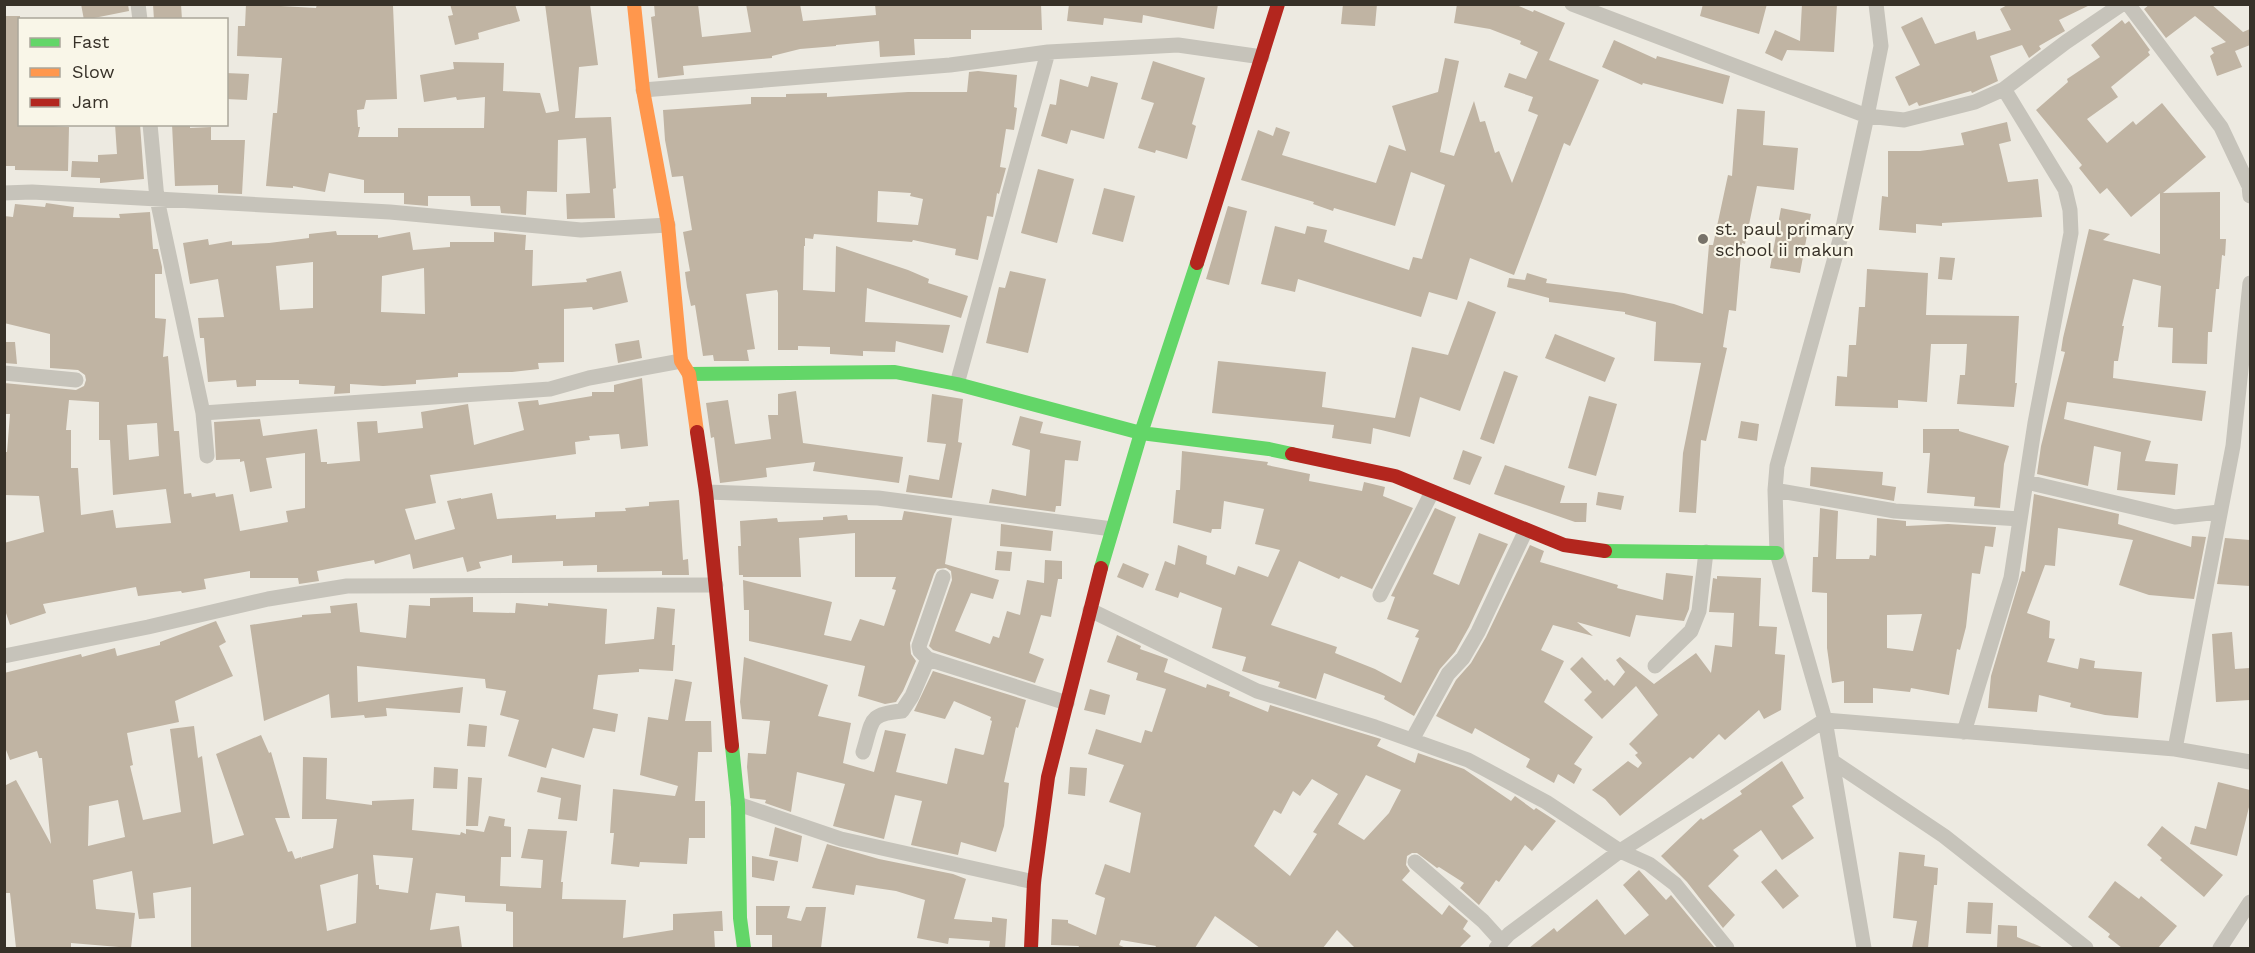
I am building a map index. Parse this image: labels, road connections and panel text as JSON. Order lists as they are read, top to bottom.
{
  "places": ["st. paul primary school ii makun"],
  "legend": ["Fast", "Slow", "Jam"]
}
